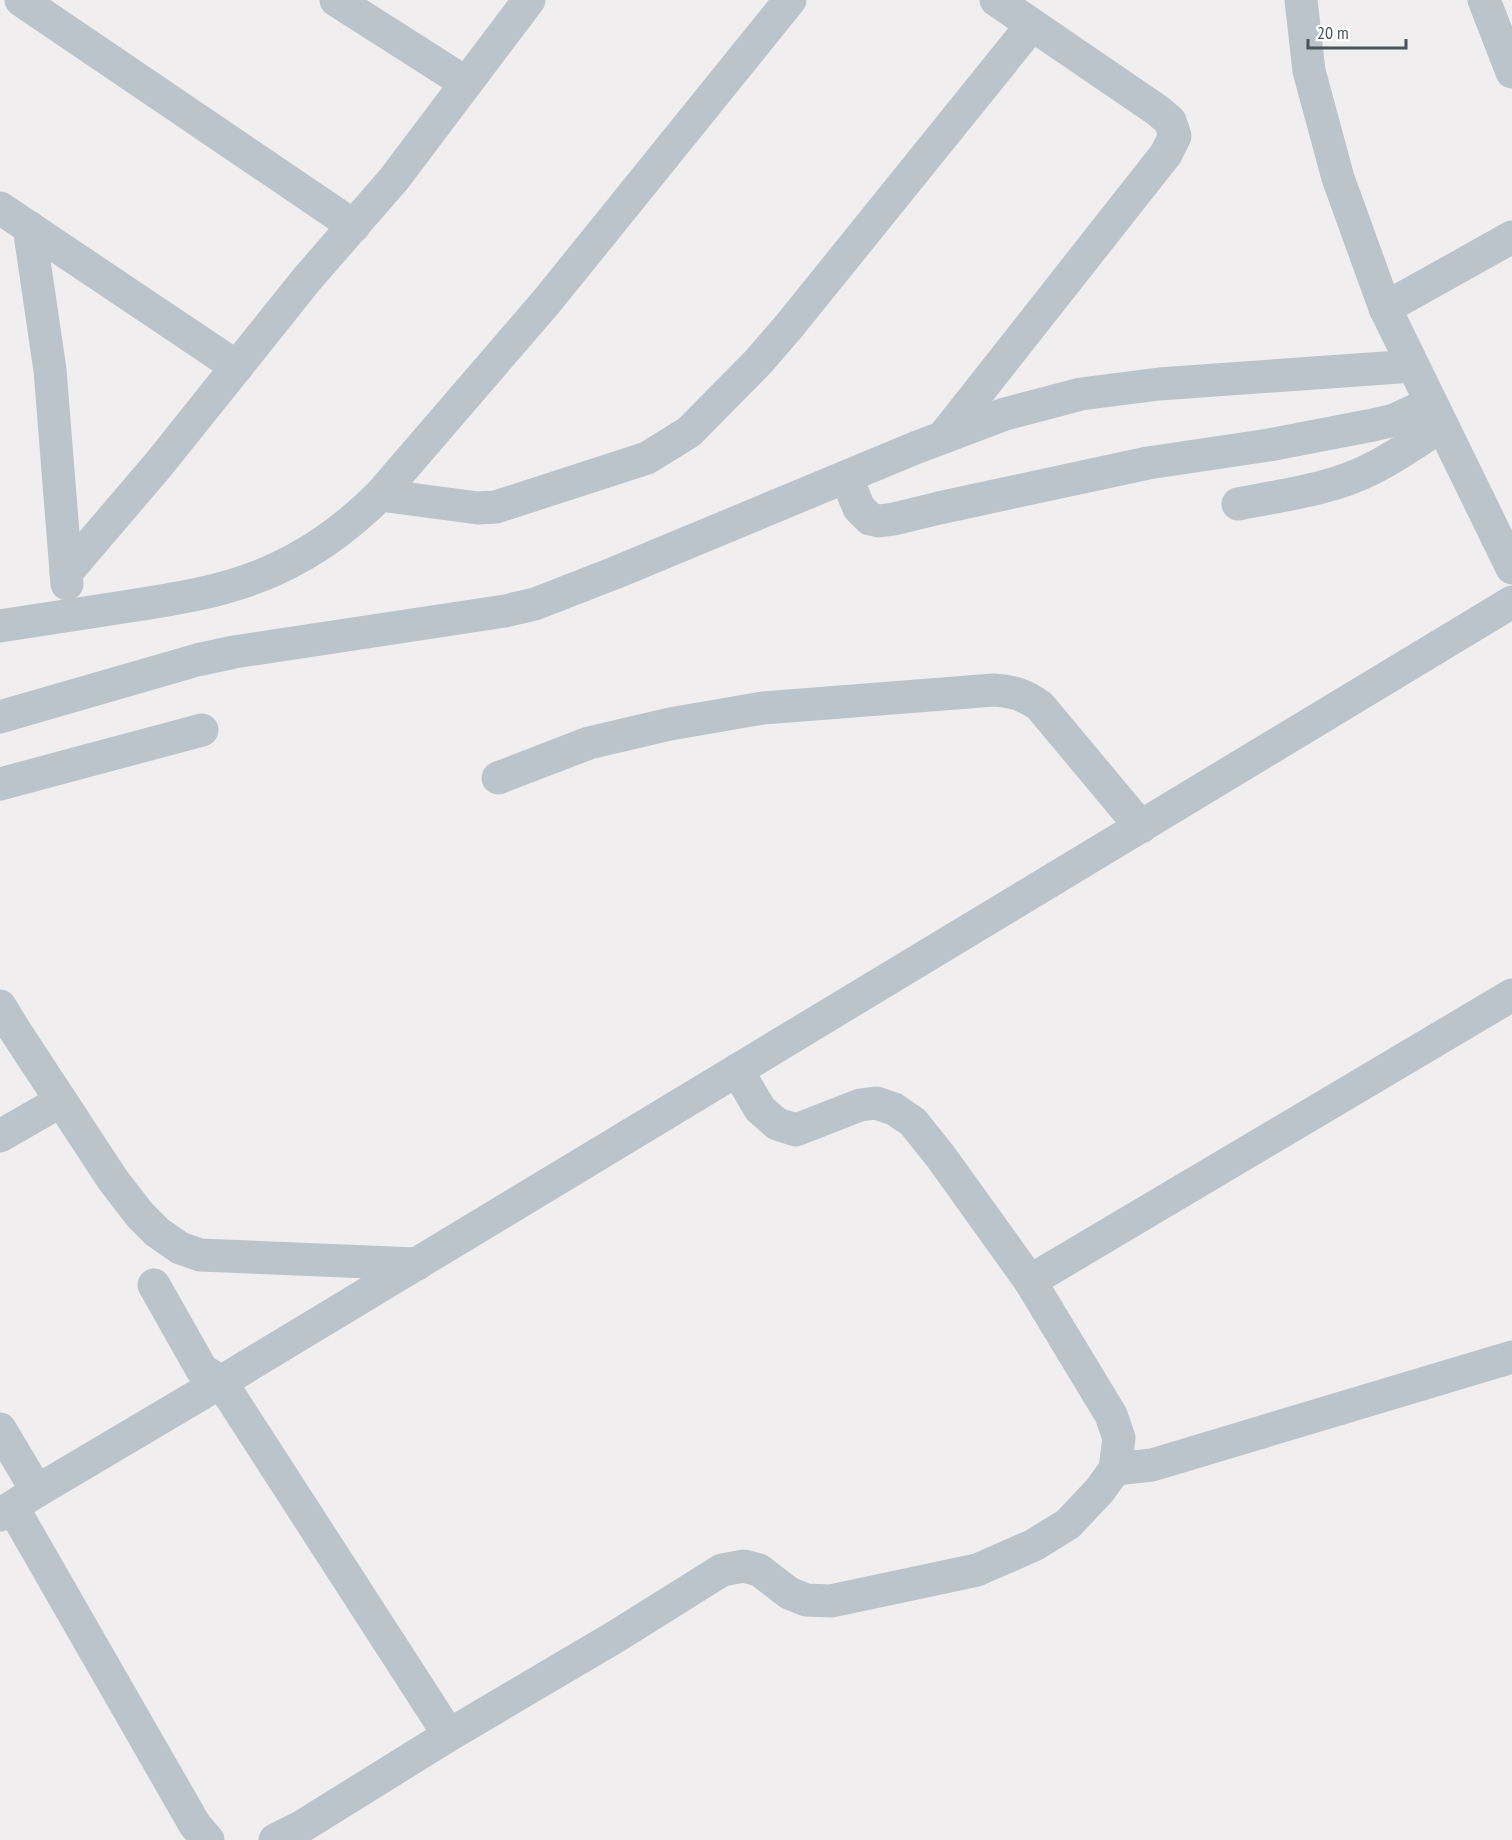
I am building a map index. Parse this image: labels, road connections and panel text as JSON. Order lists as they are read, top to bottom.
{
  "scale_bar": "20 m"
}
